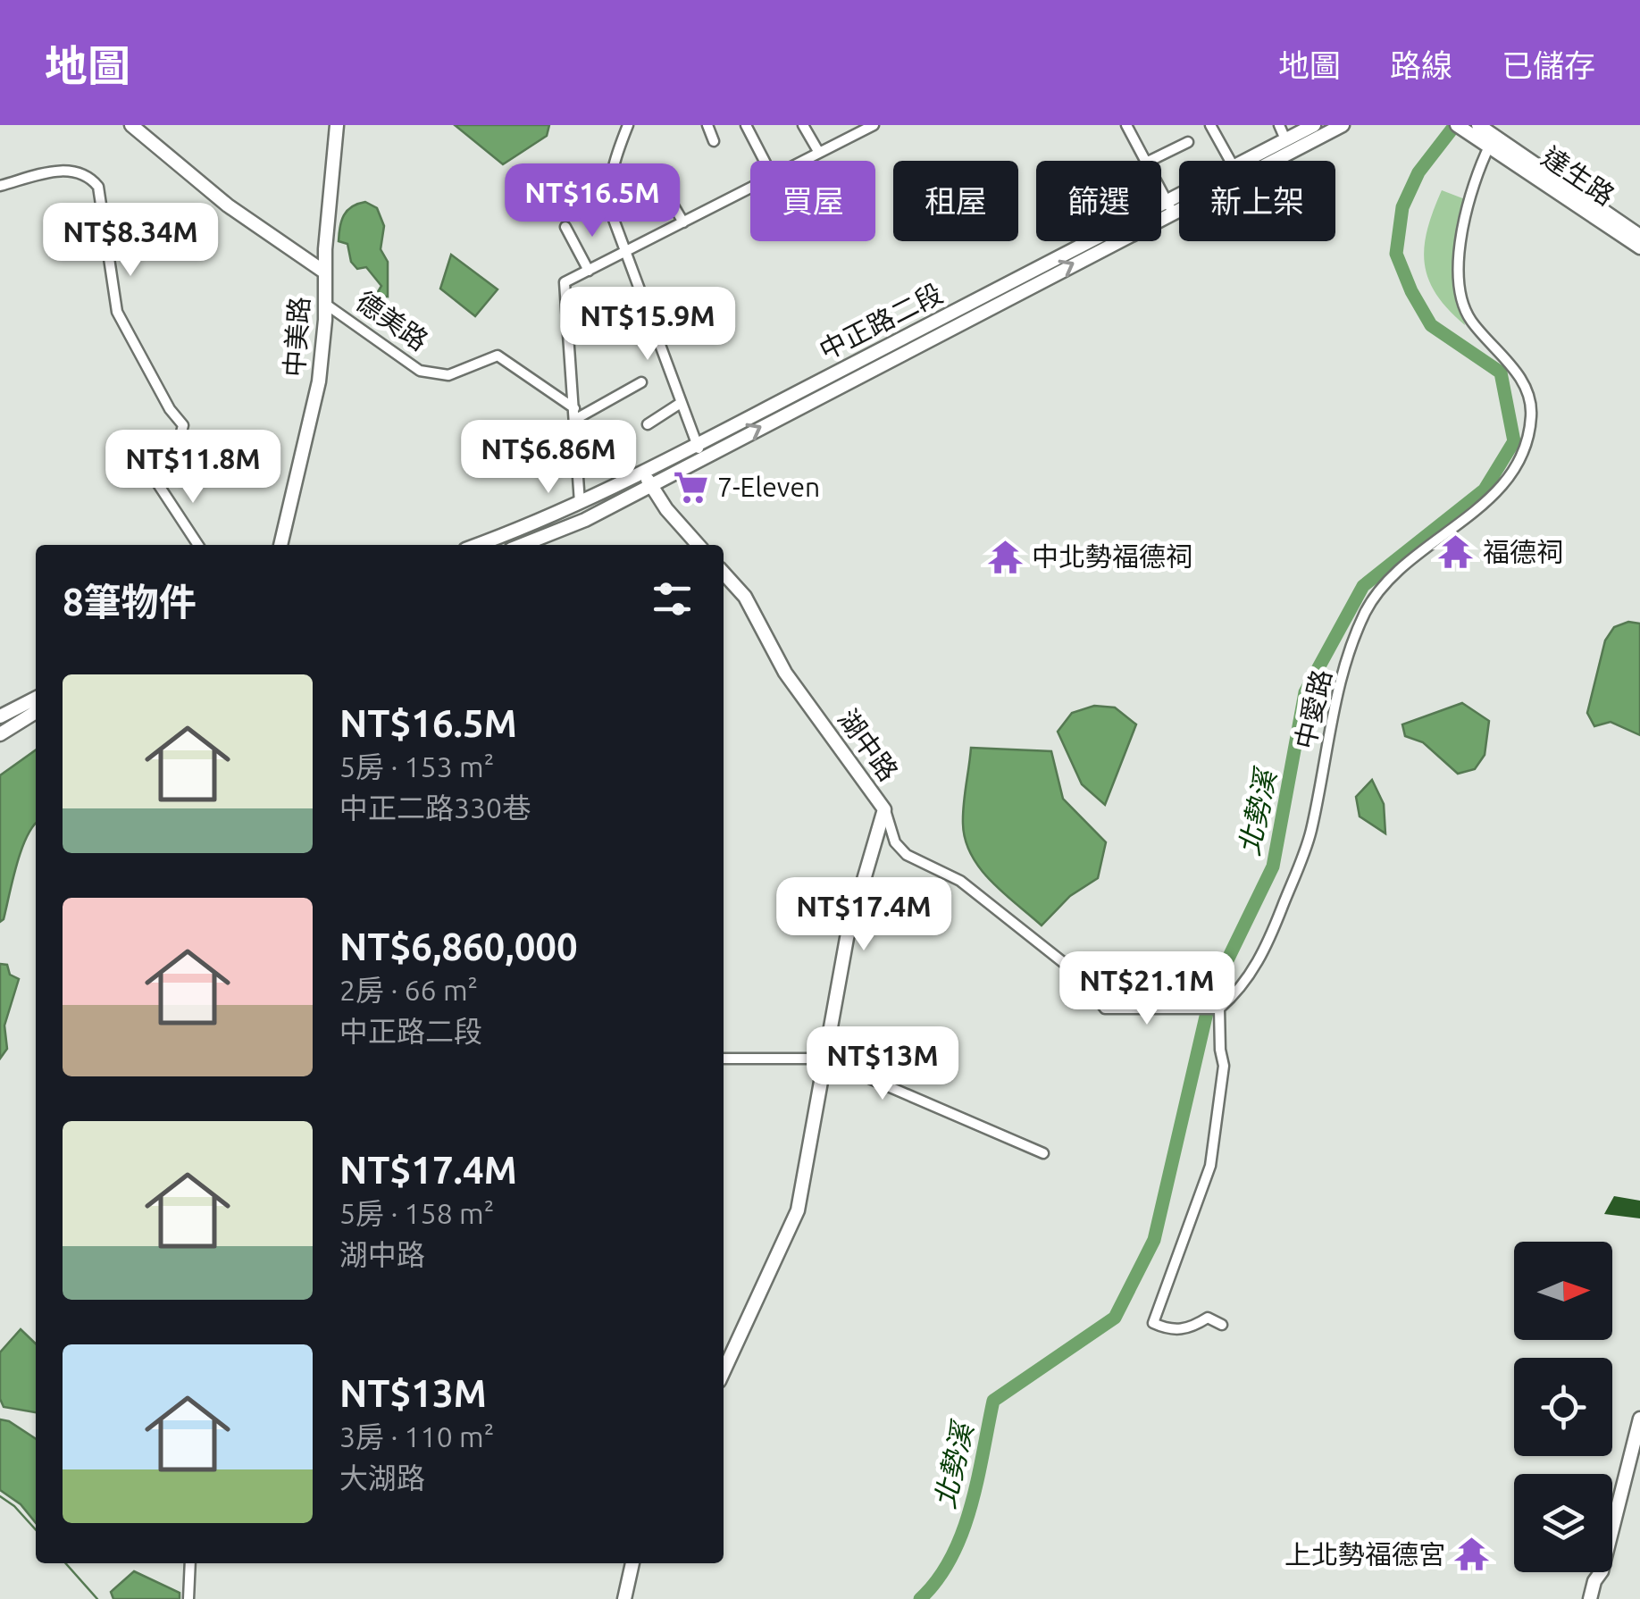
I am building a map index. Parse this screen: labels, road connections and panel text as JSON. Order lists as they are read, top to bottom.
{
  "streets": {
    "street": [
      "達生路",
      "德美路",
      "中正路二段",
      "中美路",
      "中愛路",
      "湖中路"
    ]
  },
  "crossings": [
    ["達生路", "中愛路"],
    ["德美路", "中美路"]
  ],
  "water": ["北勢溪"],
  "places": {
    "supermarket": ["7-Eleven"],
    "temple": ["福德祠", "中北勢福德祠", "上北勢福德宮"]
  },
  "north": "right",
  "page": {
    "header": "地圖",
    "nav": ["地圖", "路線", "已儲存"],
    "chip": [
      "買屋",
      "租屋",
      "篩選",
      "新上架"
    ],
    "price": [
      "NT$16.5M",
      "NT$8.34M",
      "NT$15.9M",
      "NT$6.86M",
      "NT$11.8M",
      "NT$17.4M",
      "NT$21.1M",
      "NT$13M"
    ],
    "heading": "8筆物件",
    "list": [
      {
        "name": "NT$16.5M",
        "note": "5房 · 153 m² · 中正二路330巷"
      },
      {
        "name": "NT$6,860,000",
        "note": "2房 · 66 m² · 中正路二段"
      },
      {
        "name": "NT$17.4M",
        "note": "5房 · 158 m² · 湖中路"
      },
      {
        "name": "NT$13M",
        "note": "3房 · 110 m² · 大湖路"
      }
    ]
  }
}
